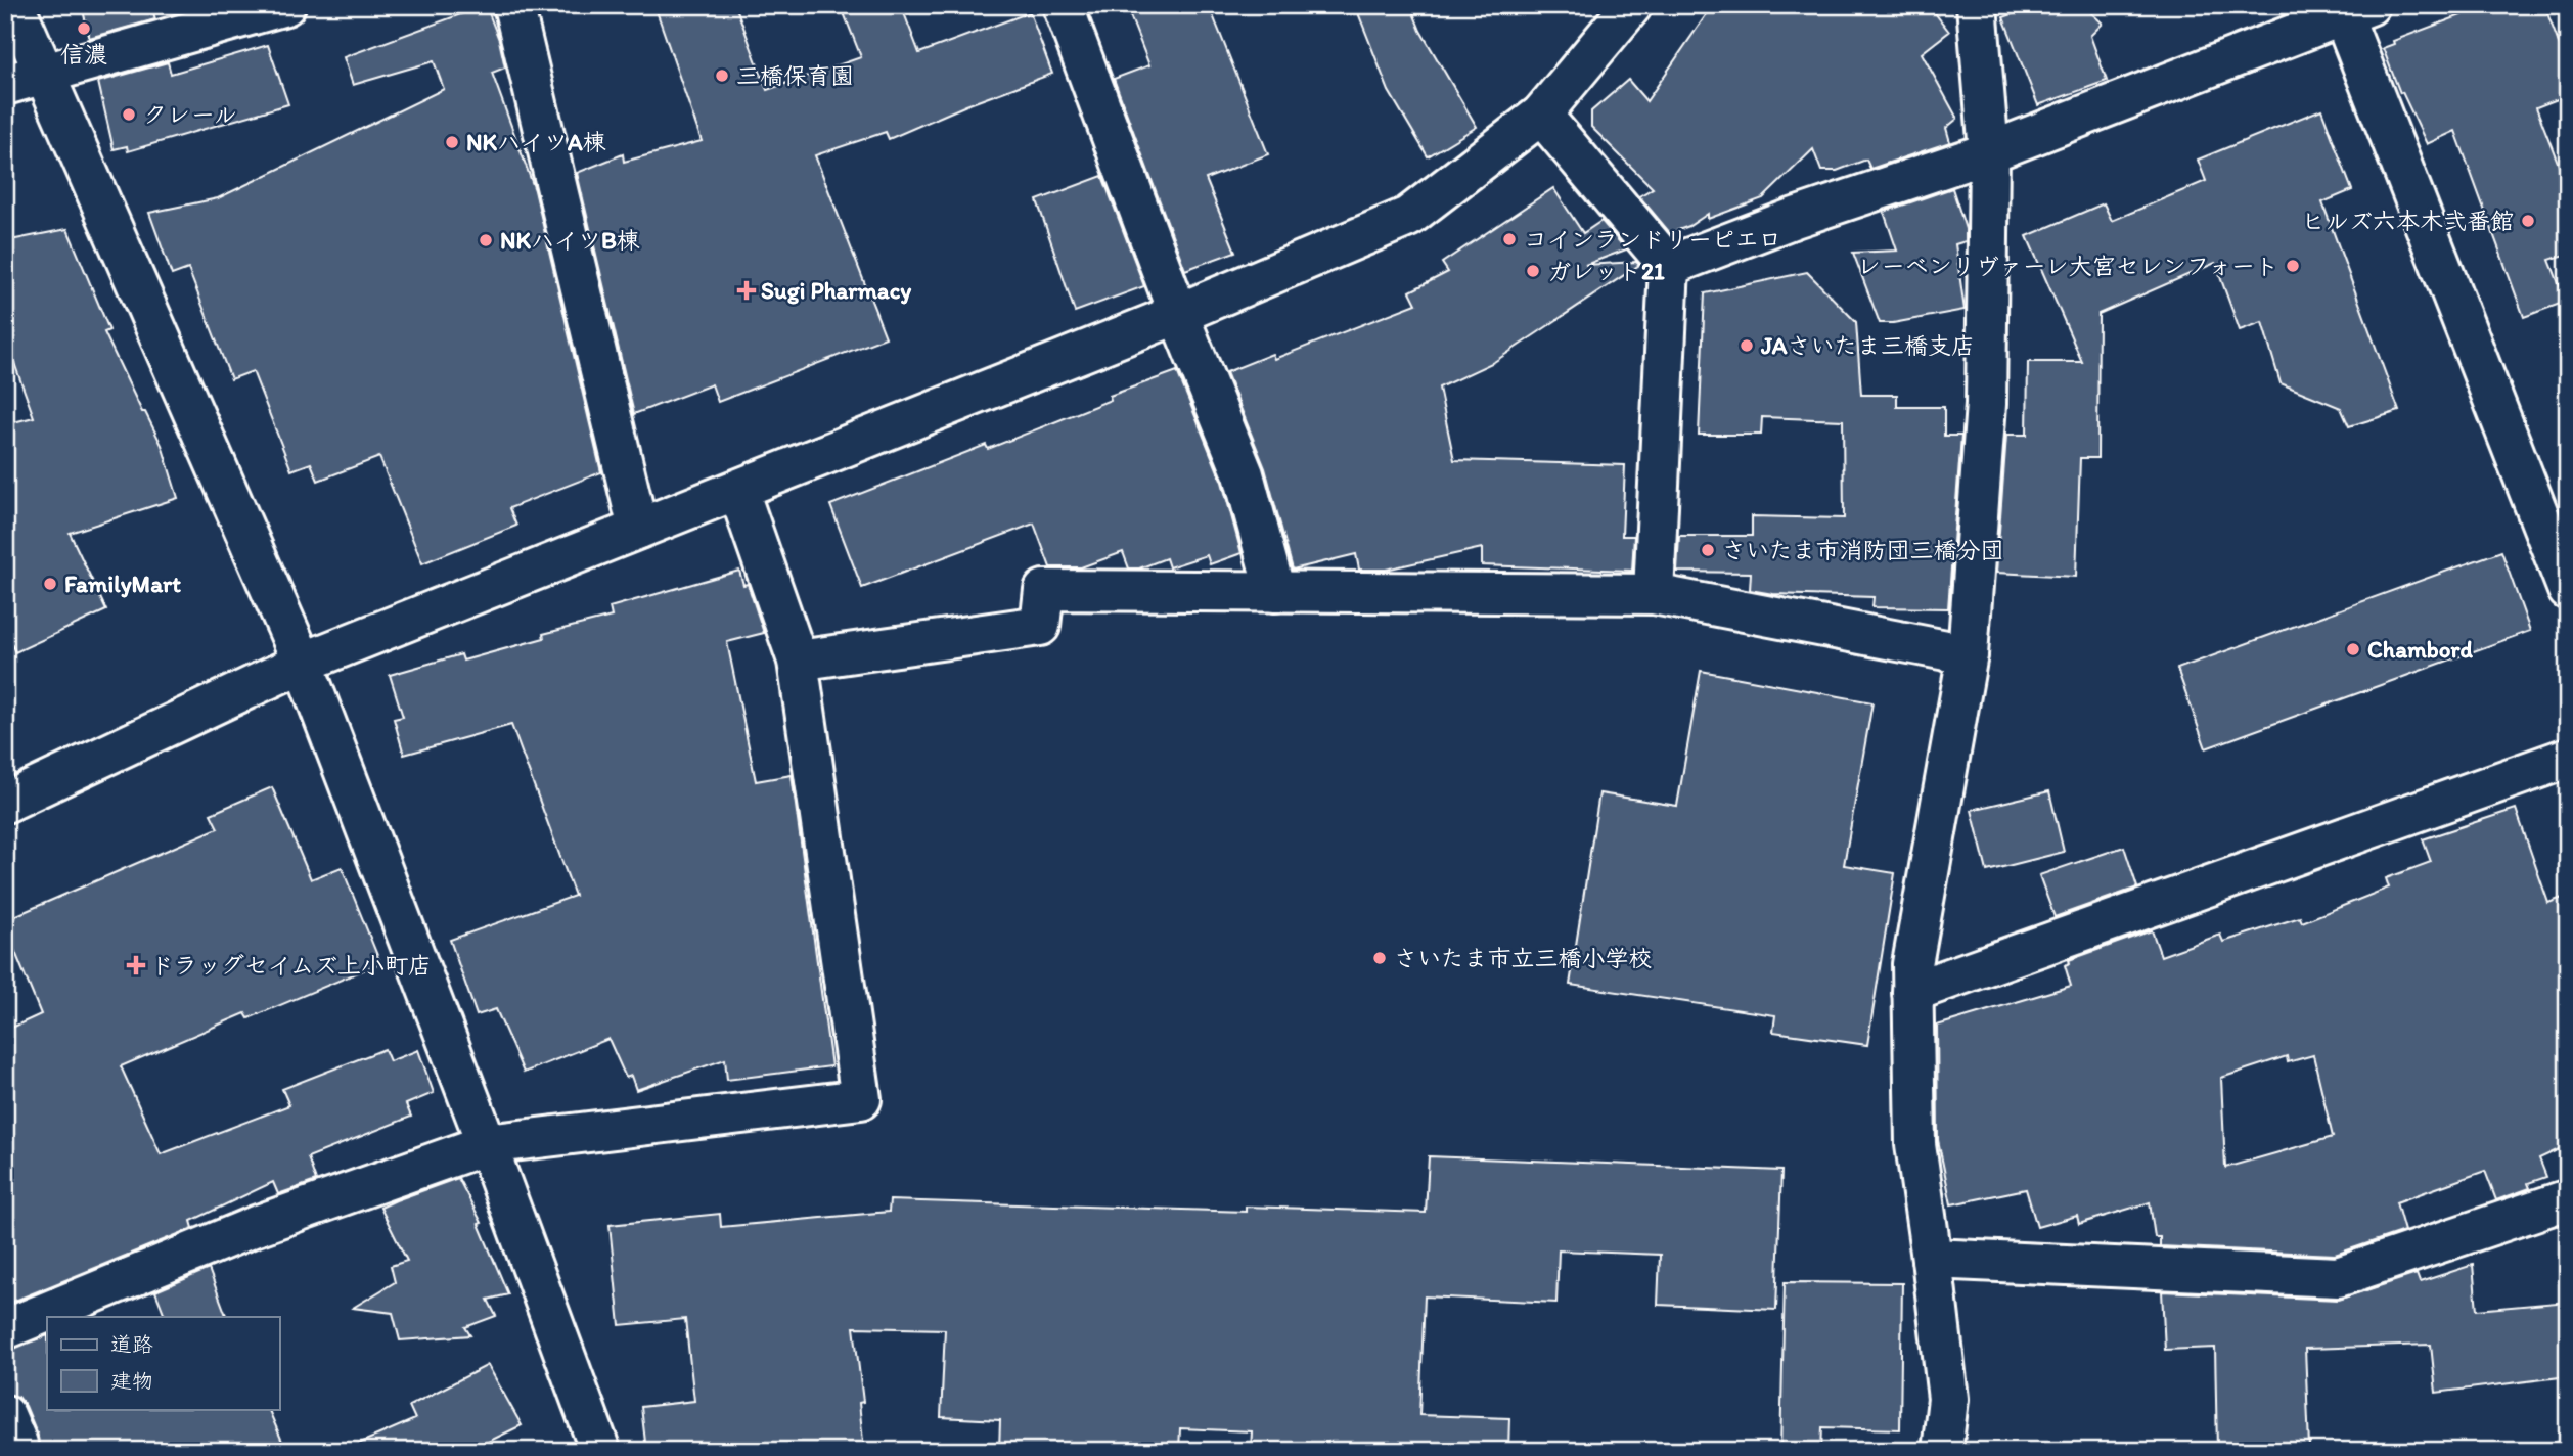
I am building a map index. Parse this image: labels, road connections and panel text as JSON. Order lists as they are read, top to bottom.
{
  "places": {
    "other": [
      "信濃",
      "三橋保育園",
      "クレール",
      "NKハイツA棟",
      "ヒルズ六本木弐番館",
      "コインランドリーピエロ",
      "NKハイツB棟",
      "レーベンリヴァーレ大宮セレンフォート",
      "ガレット21",
      "JAさいたま三橋支店",
      "さいたま市消防団三橋分団",
      "FamilyMart",
      "Chambord",
      "さいたま市立三橋小学校"
    ],
    "health": ["Sugi Pharmacy", "ドラッグセイムズ上小町店"]
  },
  "legend": ["道路", "建物"]
}
